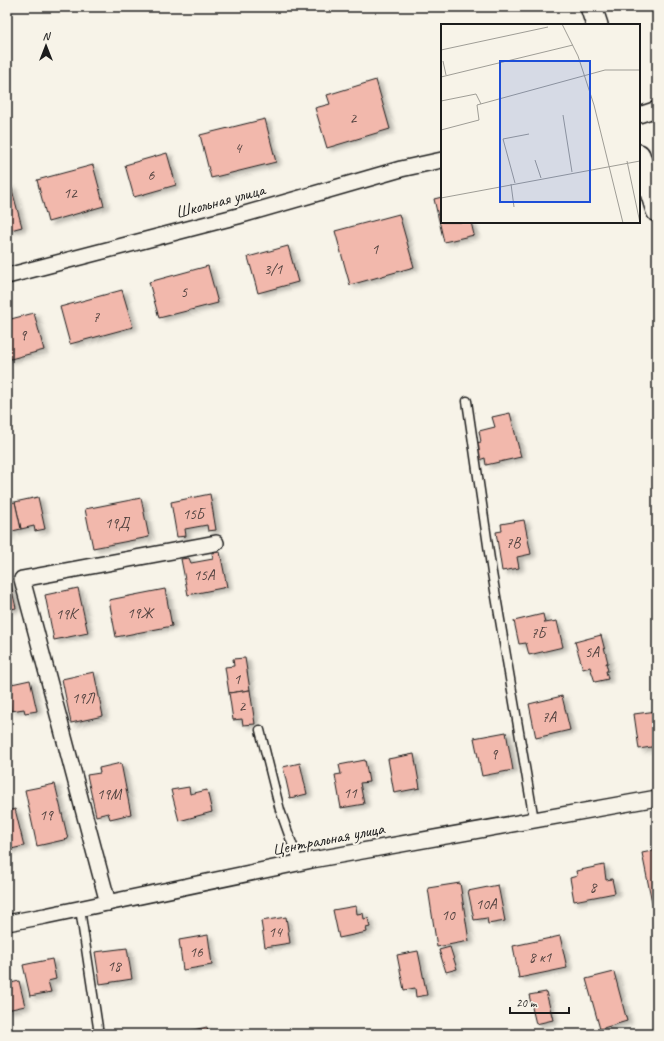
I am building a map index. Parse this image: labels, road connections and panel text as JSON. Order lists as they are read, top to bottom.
{
  "streets": {
    "street": ["Школьная улица", "Центральная улица"]
  },
  "house_numbers": [
    "2",
    "4",
    "6",
    "12",
    "1",
    "3/1",
    "5",
    "7",
    "9",
    "15Б",
    "19Д",
    "7В",
    "15А",
    "19Ж",
    "19К",
    "7Б",
    "5А",
    "1",
    "19Л",
    "2",
    "7А",
    "9",
    "11",
    "19М",
    "19",
    "8",
    "10А",
    "10",
    "14",
    "16",
    "8 к1",
    "18"
  ],
  "scale_bar": "20 m",
  "north": "top"
}
